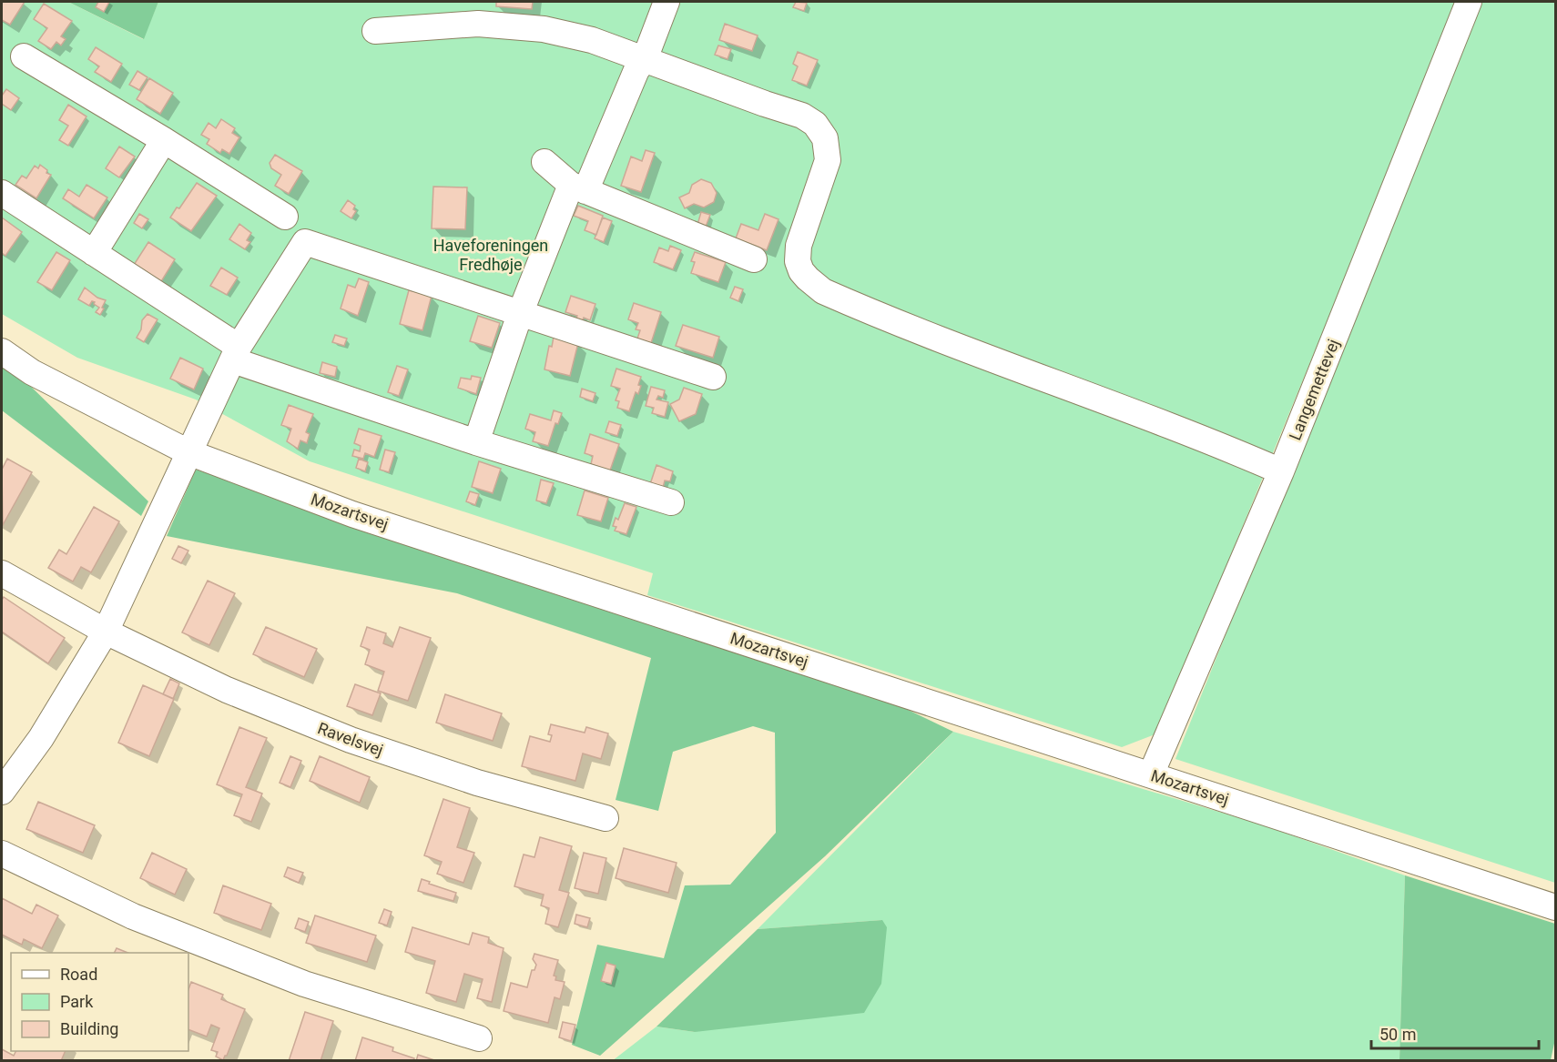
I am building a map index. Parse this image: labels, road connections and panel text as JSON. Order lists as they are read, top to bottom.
{
  "streets": {
    "street": ["Langemettevej", "Mozartsvej", "Ravelsvej"]
  },
  "crossings": [
    ["Langemettevej", "Mozartsvej"]
  ],
  "parks": ["Haveforeningen Fredhøje"],
  "legend": ["Road", "Park", "Building"],
  "scale_bar": "50 m"
}
